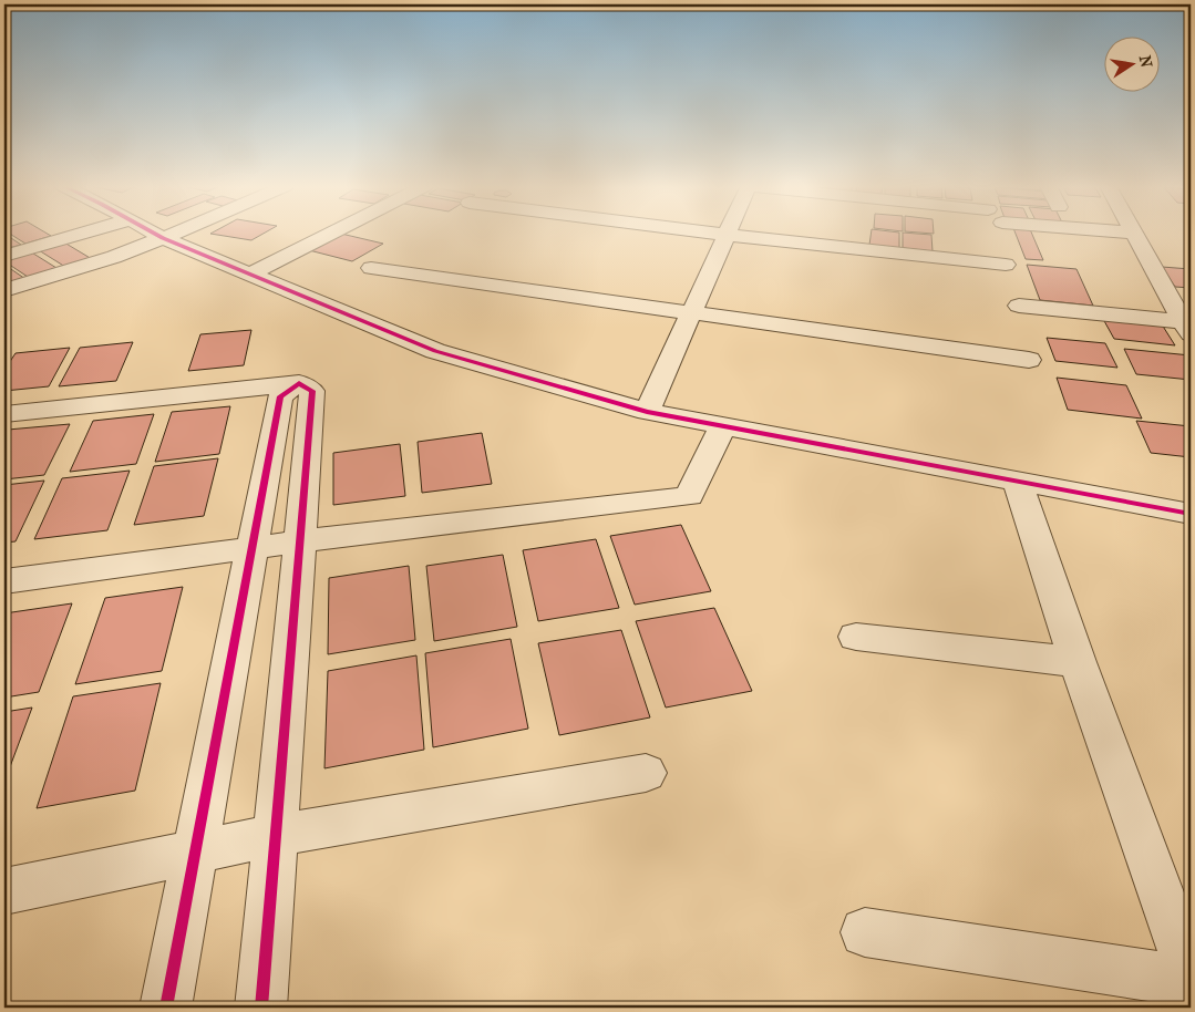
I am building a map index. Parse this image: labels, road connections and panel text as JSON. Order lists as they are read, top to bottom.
{
  "north": "right"
}
